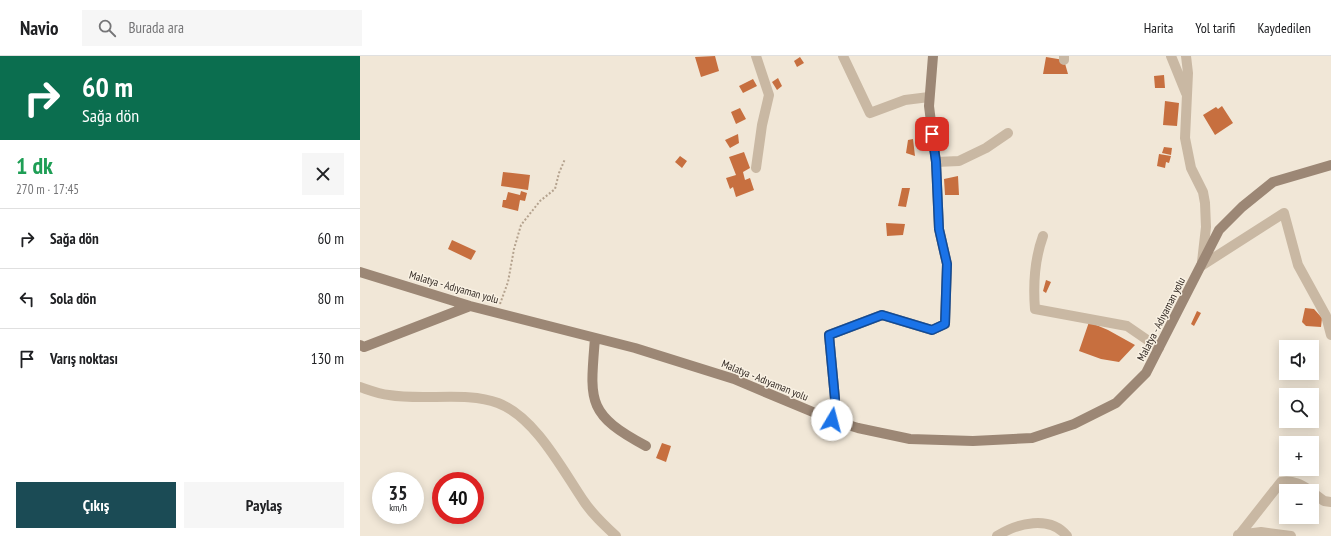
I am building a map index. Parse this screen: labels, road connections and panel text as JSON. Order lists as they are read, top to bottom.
{
  "streets": {
    "main road": ["Malatya - Adıyaman yolu"]
  },
  "page": {
    "header": "Navio",
    "search": "Burada ara",
    "nav": ["Harita", "Yol tarifi", "Kaydedilen"],
    "turn": ["60 m", "Sağa dön"],
    "heading": ["1 dk", "270 m · 17:45"],
    "list": [
      {
        "name": "Sağa dön",
        "value": "60 m"
      },
      {
        "name": "Sola dön",
        "value": "80 m"
      },
      {
        "name": "Varış noktası",
        "value": "130 m"
      }
    ],
    "map_buttons": ["+", "−"],
    "speed": "35 km/h",
    "limit": "40",
    "buttons": ["Çıkış", "Paylaş"]
  }
}
